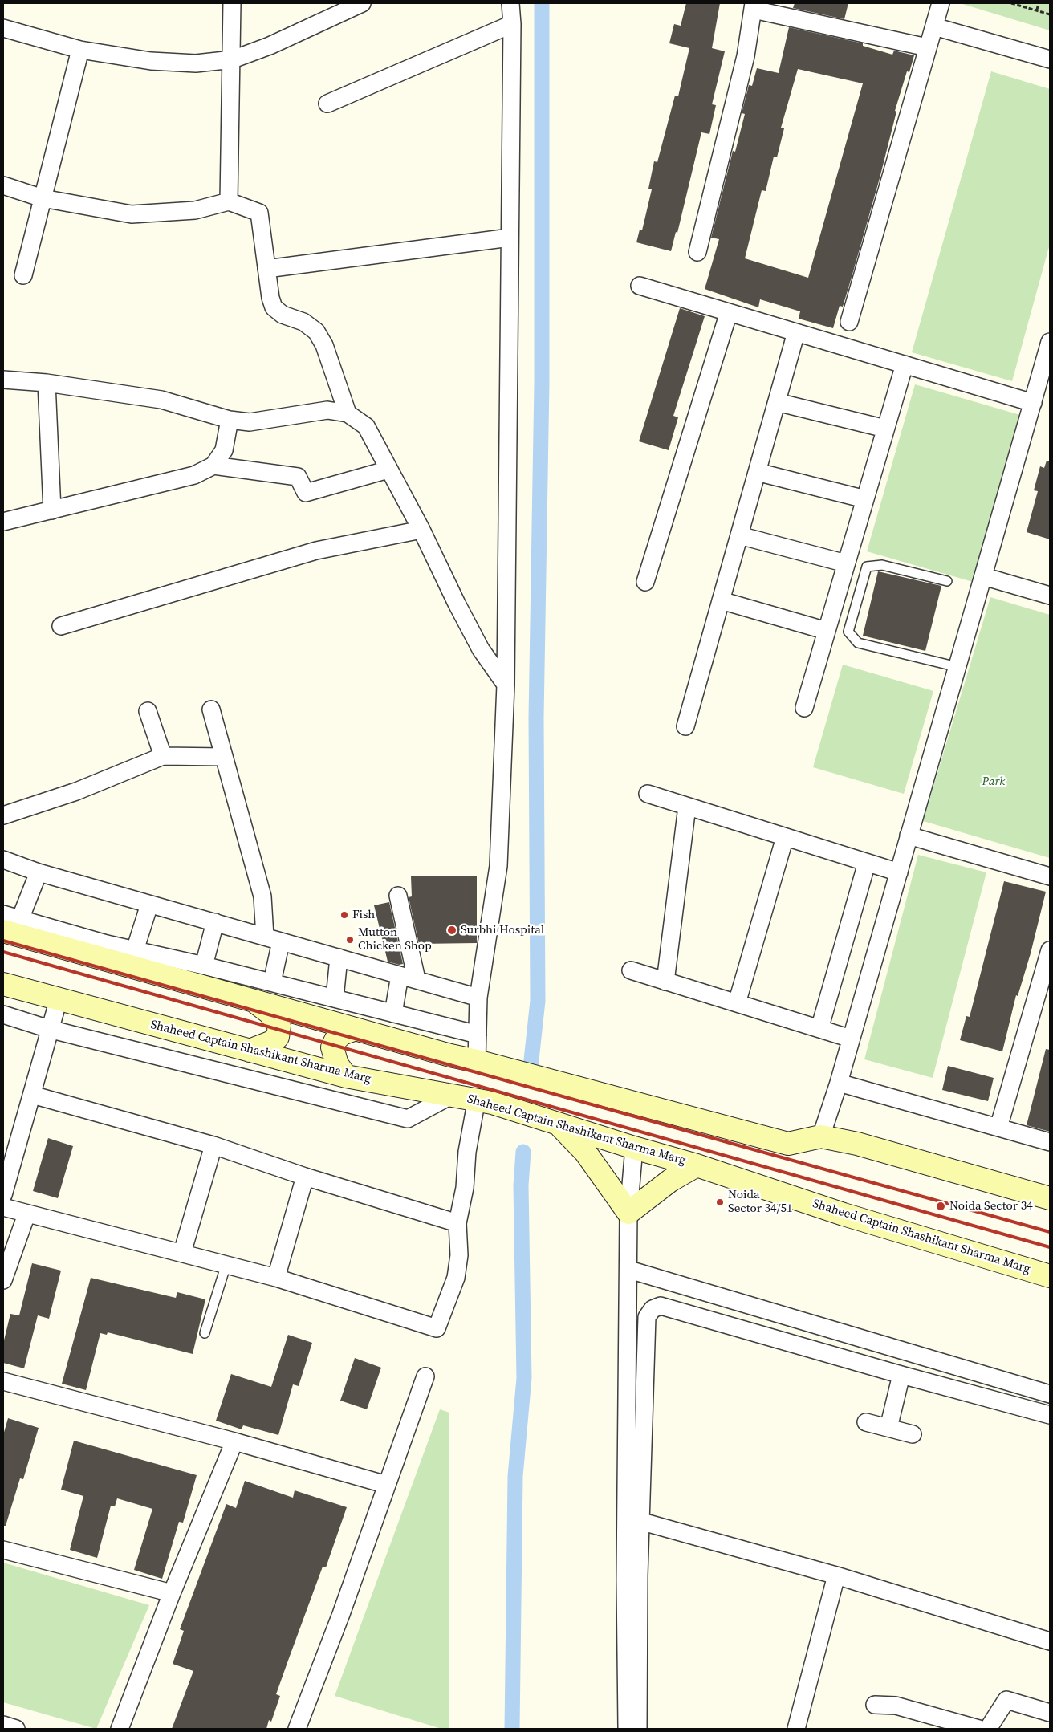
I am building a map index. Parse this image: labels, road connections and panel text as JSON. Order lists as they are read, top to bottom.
{
  "streets": {
    "main road": ["Shaheed Captain Shashikant Sharma Marg"]
  },
  "parks": ["Park"],
  "places": [
    "Fish",
    "Surbhi Hospital",
    "Mutton Chicken Shop",
    "Noida Sector 34/51",
    "Noida Sector 34"
  ]
}
